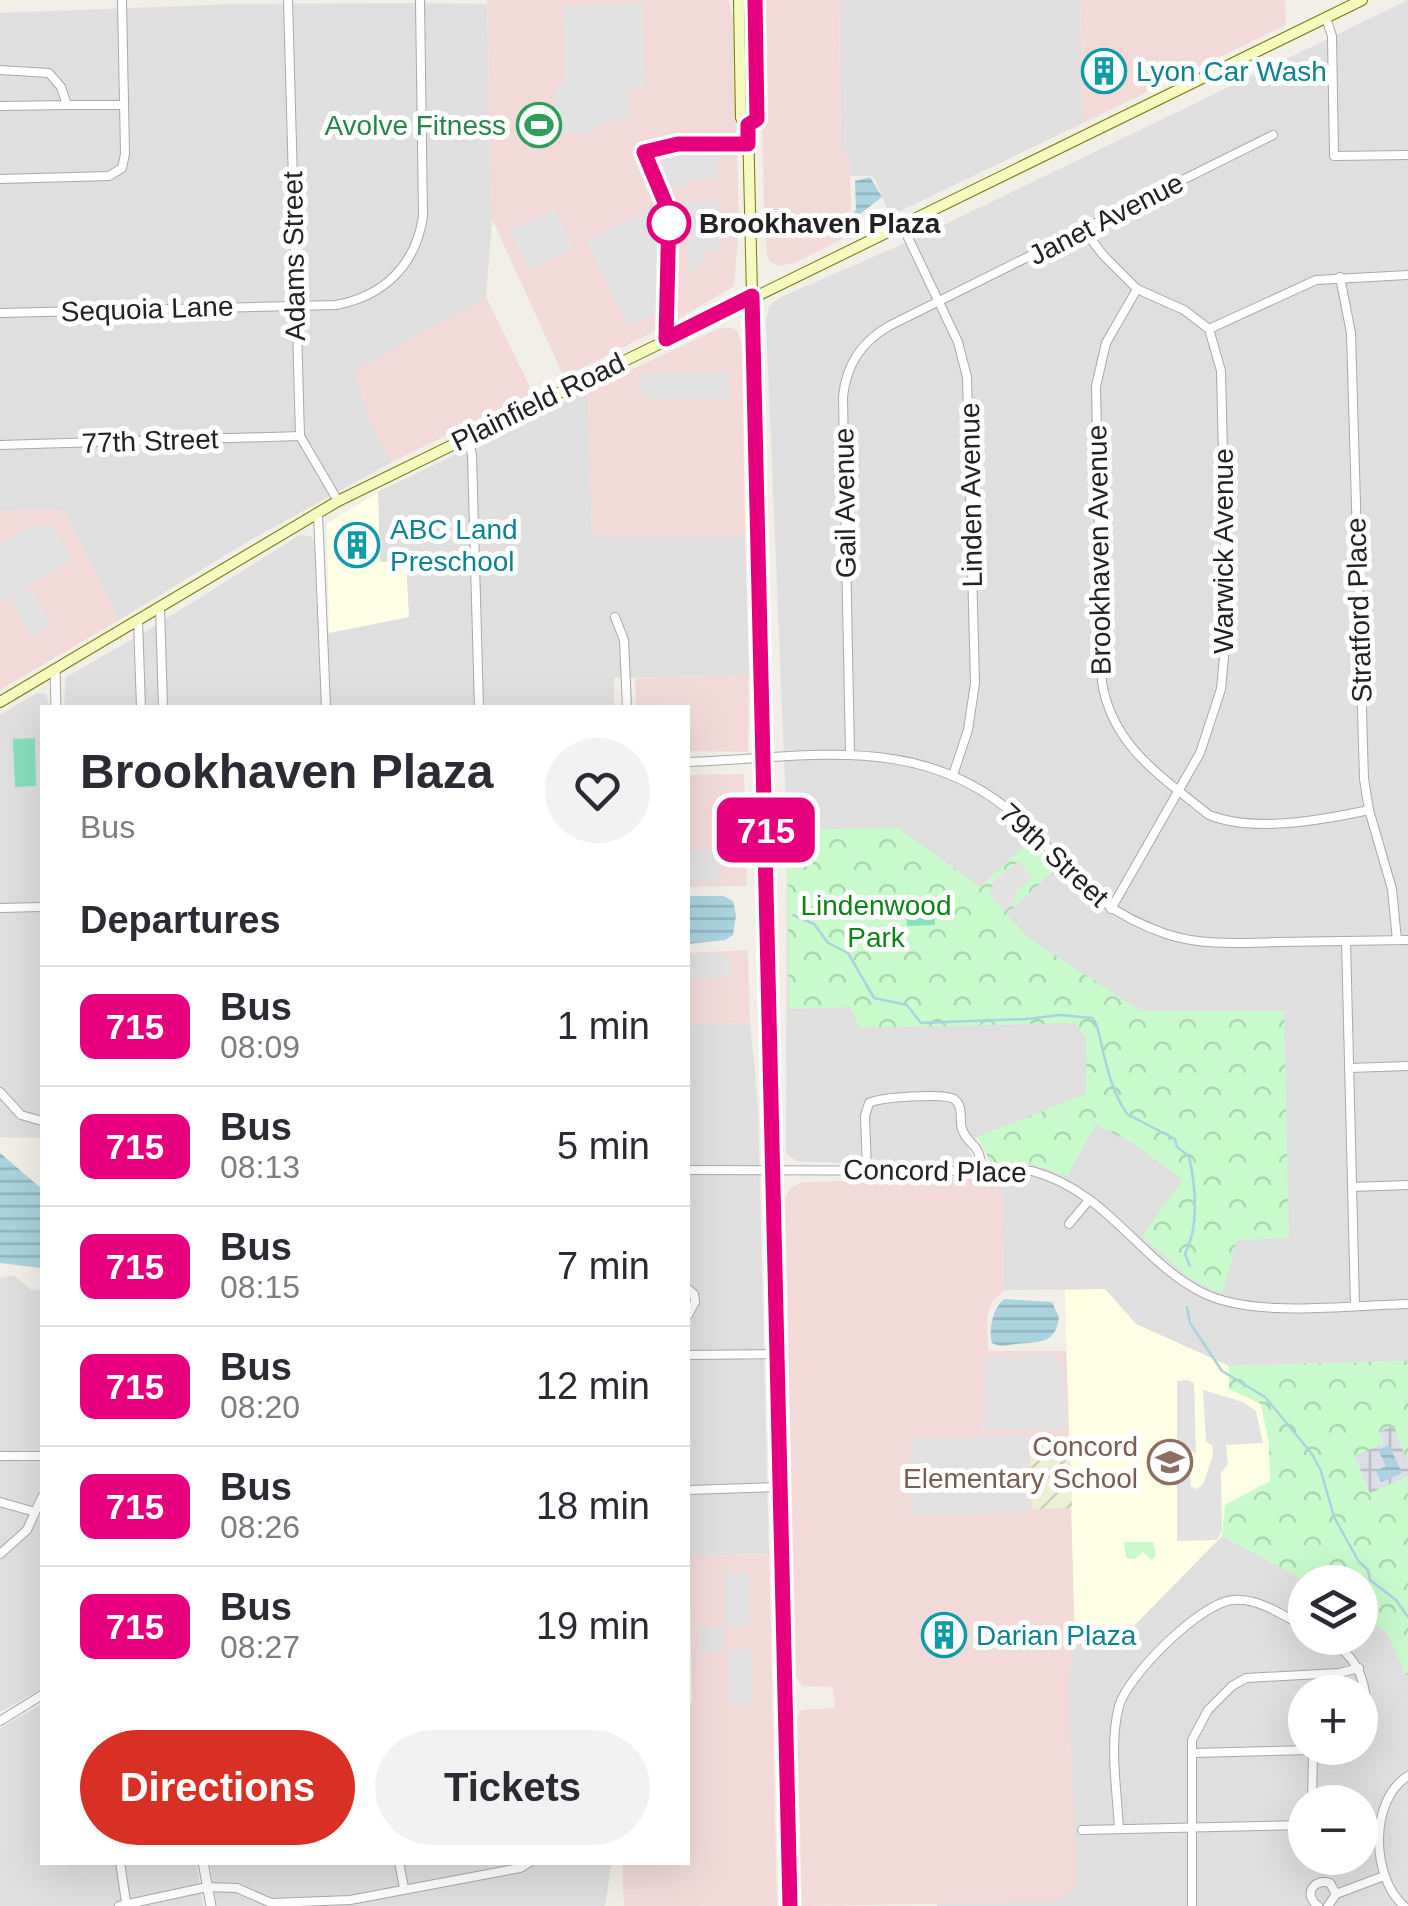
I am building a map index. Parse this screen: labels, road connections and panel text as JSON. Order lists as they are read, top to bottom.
{
  "streets": {
    "main road": ["Plainfield Road"],
    "street": [
      "Janet Avenue",
      "Adams Street",
      "Sequoia Lane",
      "77th Street",
      "Linden Avenue",
      "Gail Avenue",
      "Brookhaven Avenue",
      "Warwick Avenue",
      "Stratford Place",
      "79th Street",
      "Concord Place"
    ]
  },
  "crossings": [
    ["Janet Avenue", "Linden Avenue"],
    ["Janet Avenue", "Gail Avenue"],
    ["Adams Street", "Sequoia Lane"],
    ["Adams Street", "Plainfield Road"],
    ["Adams Street", "77th Street"],
    ["Plainfield Road", "Linden Avenue"],
    ["Linden Avenue", "Gail Avenue"],
    ["Linden Avenue", "79th Street"],
    ["Gail Avenue", "79th Street"],
    ["Brookhaven Avenue", "Warwick Avenue"],
    ["Brookhaven Avenue", "Stratford Place"],
    ["Warwick Avenue", "79th Street"],
    ["Stratford Place", "79th Street"]
  ],
  "parks": ["Lindenwood Park"],
  "places": {
    "building": ["Lyon Car Wash", "ABC Land Preschool", "Darian Plaza"],
    "sports": ["Avolve Fitness"],
    "other": ["Brookhaven Plaza"],
    "school or university": ["Concord Elementary School"]
  },
  "lines": ["bus line 715"],
  "page": {
    "on_map": "715",
    "heading": [
      ["Brookhaven Plaza", "Bus"],
      "Departures"
    ],
    "list": [
      {
        "mark": "715",
        "name": "Bus",
        "note": "08:09",
        "value": "1 min"
      },
      {
        "mark": "715",
        "name": "Bus",
        "note": "08:13",
        "value": "5 min"
      },
      {
        "mark": "715",
        "name": "Bus",
        "note": "08:15",
        "value": "7 min"
      },
      {
        "mark": "715",
        "name": "Bus",
        "note": "08:20",
        "value": "12 min"
      },
      {
        "mark": "715",
        "name": "Bus",
        "note": "08:26",
        "value": "18 min"
      },
      {
        "mark": "715",
        "name": "Bus",
        "note": "08:27",
        "value": "19 min"
      }
    ],
    "map_buttons": ["+", "−"],
    "buttons": ["Directions", "Tickets"]
  }
}
